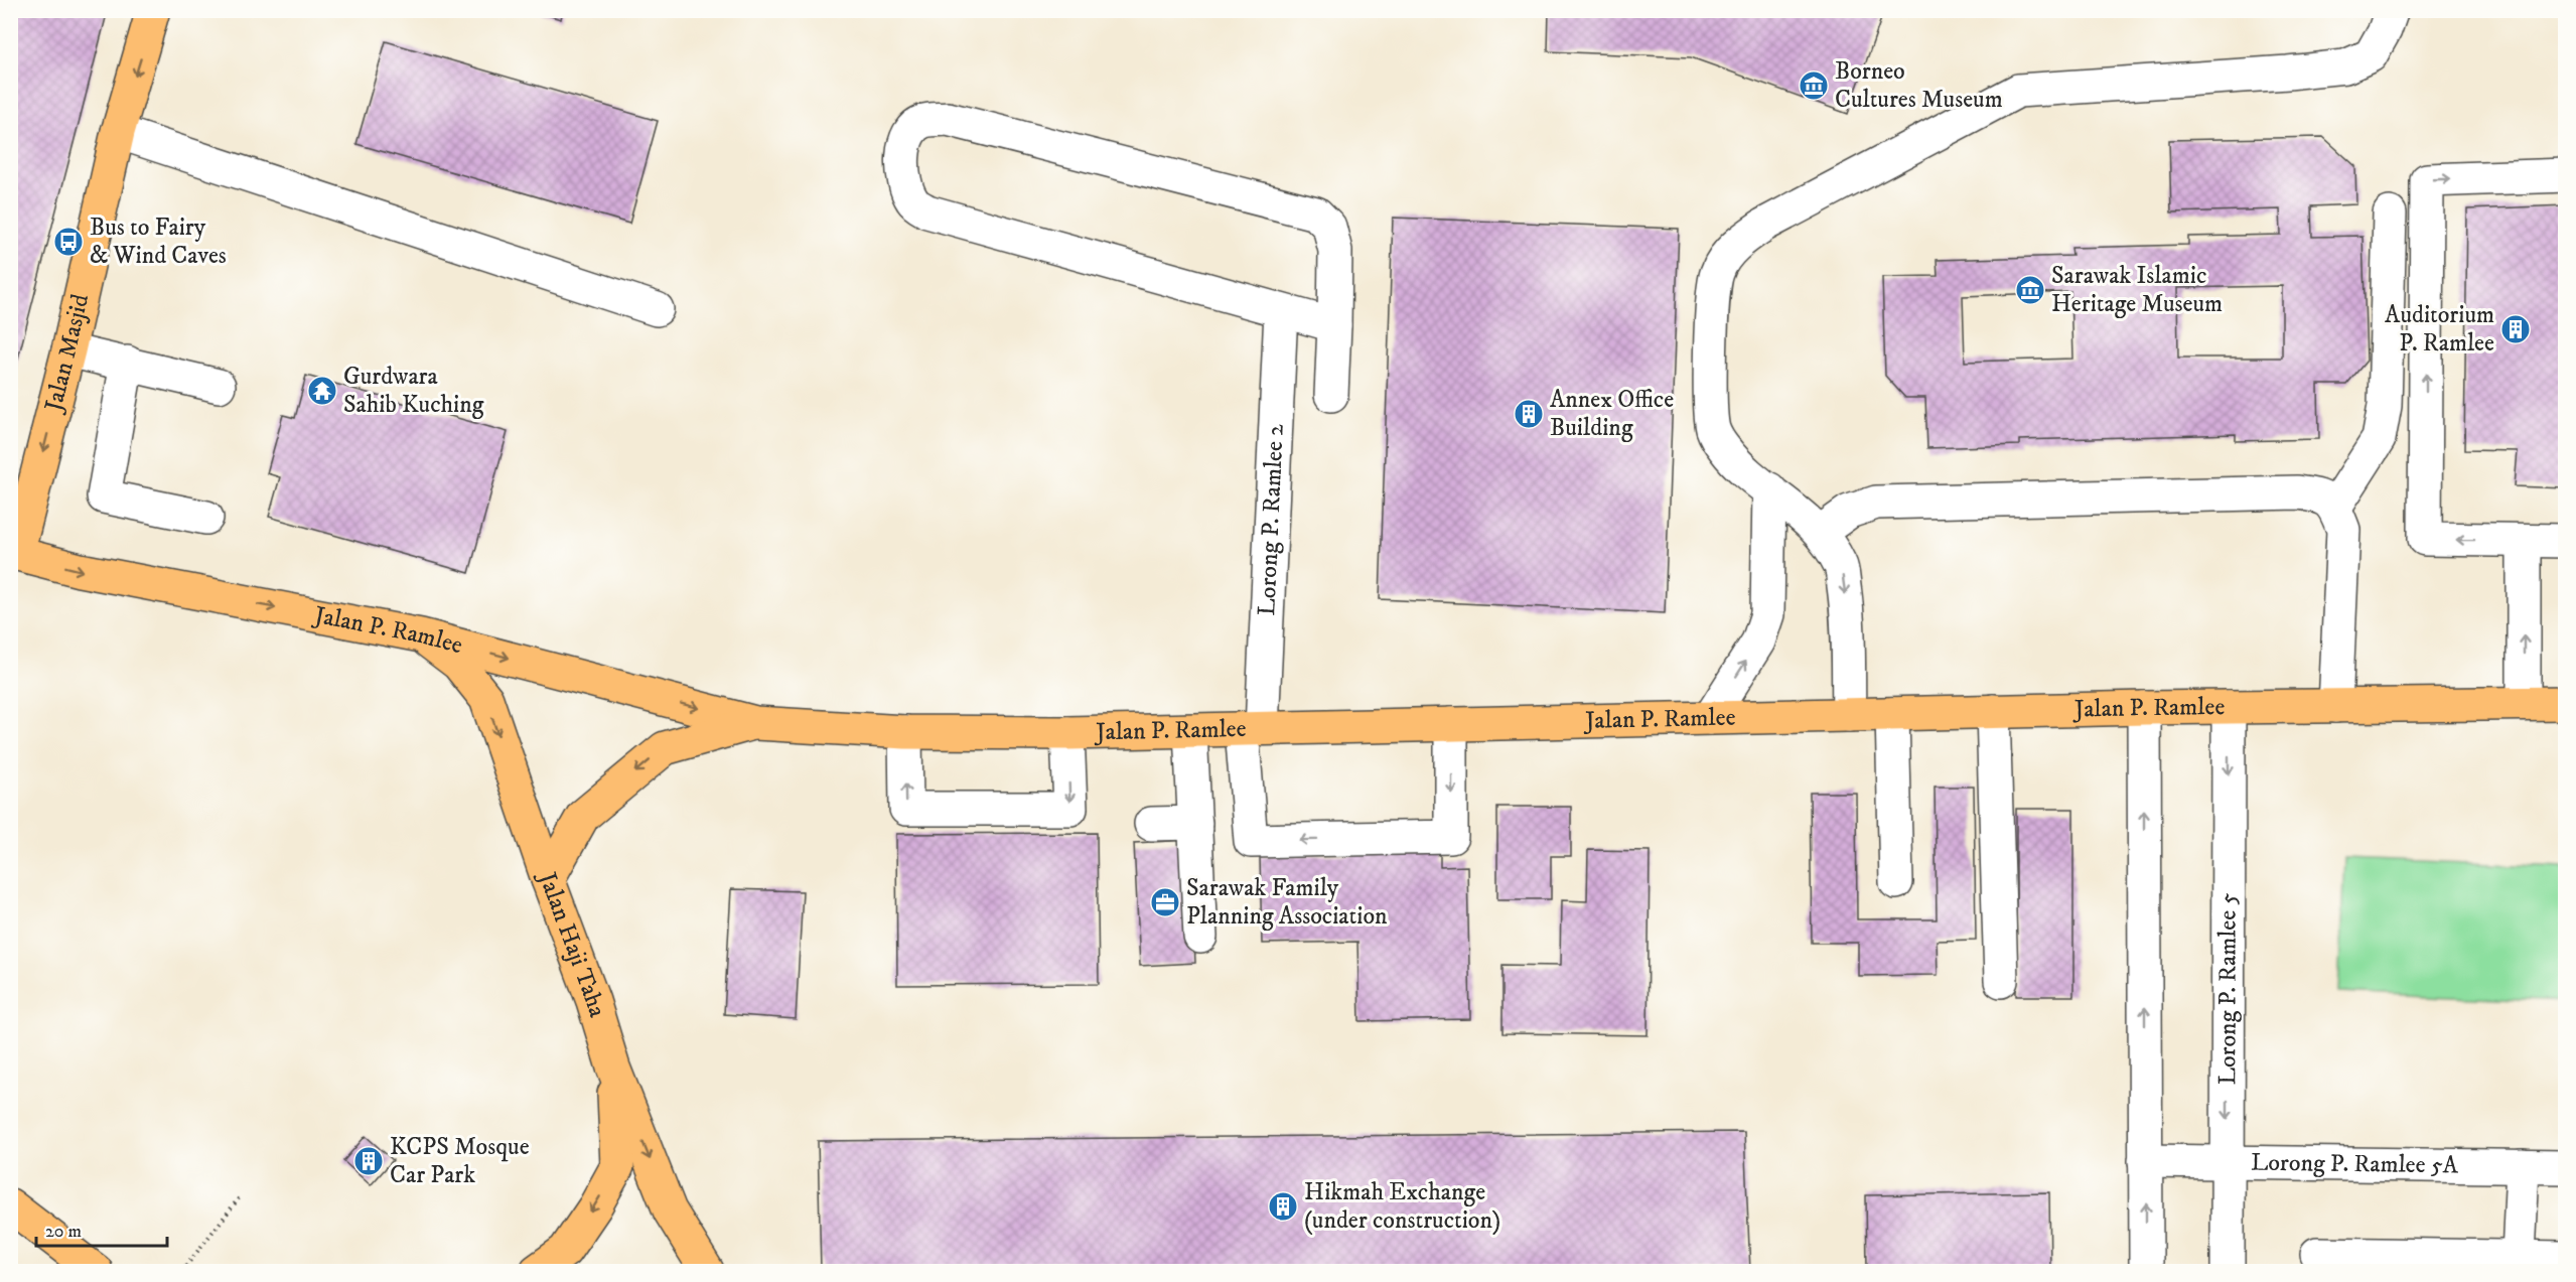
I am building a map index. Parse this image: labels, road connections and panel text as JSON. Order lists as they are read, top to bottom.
{
  "streets": {
    "main road": ["Jalan Masjid", "Jalan P. Ramlee", "Jalan Haji Taha"],
    "street": ["Lorong P. Ramlee 2", "Lorong P. Ramlee 5", "Lorong P. Ramlee 5A"]
  },
  "crossings": [
    ["Jalan Masjid", "Jalan P. Ramlee"],
    ["Lorong P. Ramlee 2", "Jalan P. Ramlee"],
    ["Jalan P. Ramlee", "Jalan Haji Taha"],
    ["Jalan P. Ramlee", "Lorong P. Ramlee 5"],
    ["Lorong P. Ramlee 5", "Lorong P. Ramlee 5A"]
  ],
  "one_way": ["Jalan Masjid", "Jalan Haji Taha"],
  "places": {
    "museum": ["Borneo Cultures Museum", "Sarawak Islamic Heritage Museum"],
    "bus stop": ["Bus to Fairy & Wind Caves"],
    "building": [
      "Auditorium P. Ramlee",
      "Annex Office Building",
      "KCPS Mosque Car Park",
      "Hikmah Exchange (under construction)"
    ],
    "temple": ["Gurdwara Sahib Kuching"],
    "office": ["Sarawak Family Planning Association"]
  },
  "scale_bar": "20 m"
}
